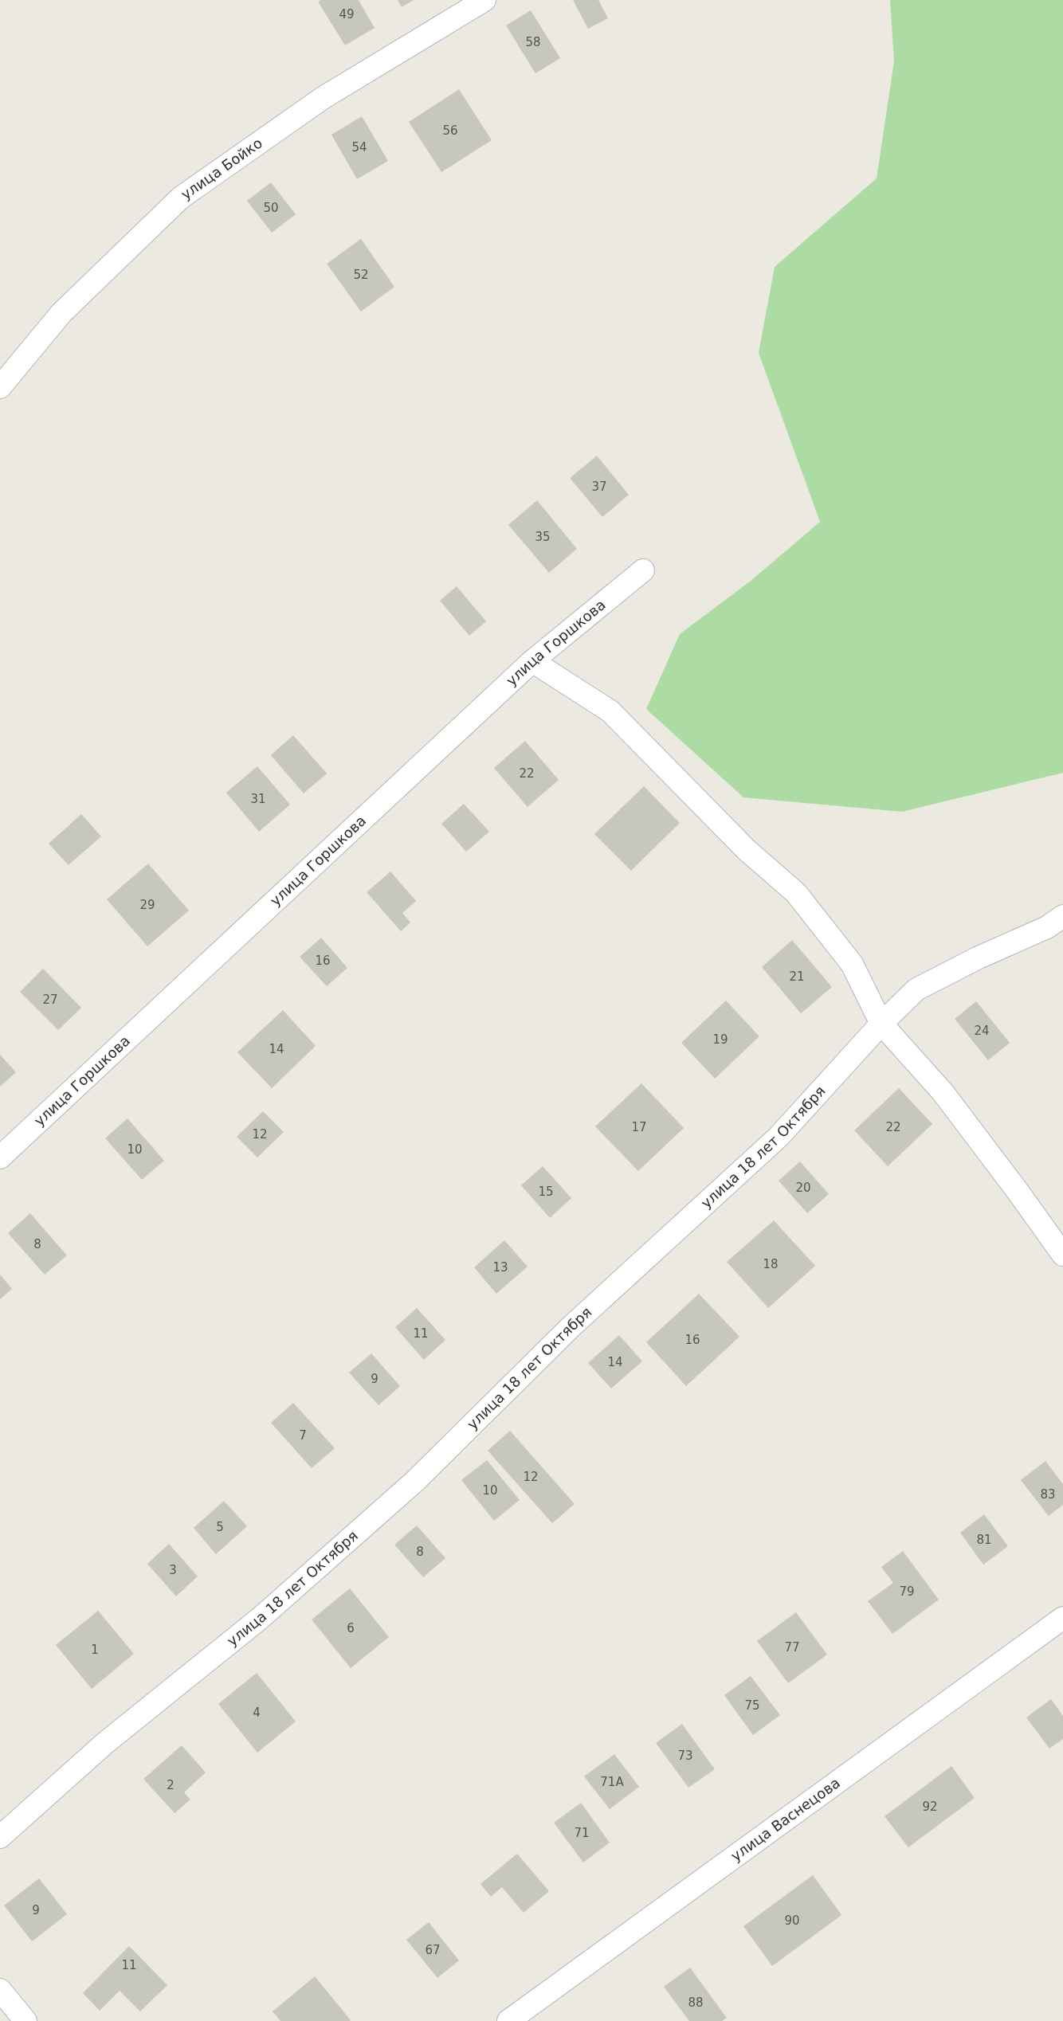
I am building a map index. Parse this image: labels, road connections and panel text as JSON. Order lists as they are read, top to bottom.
{
  "streets": {
    "street": [
      "улица Бойко",
      "улица Горшкова",
      "улица 18 лет Октября",
      "улица Васнецова"
    ]
  },
  "house_numbers": [
    "49",
    "58",
    "56",
    "54",
    "50",
    "52",
    "37",
    "35",
    "22",
    "31",
    "29",
    "16",
    "21",
    "27",
    "24",
    "19",
    "14",
    "17",
    "22",
    "12",
    "10",
    "20",
    "15",
    "8",
    "18",
    "13",
    "11",
    "16",
    "14",
    "9",
    "7",
    "12",
    "10",
    "83",
    "5",
    "81",
    "8",
    "3",
    "79",
    "6",
    "77",
    "1",
    "75",
    "4",
    "73",
    "71А",
    "2",
    "92",
    "71",
    "9",
    "90",
    "67",
    "11",
    "88"
  ]
}
